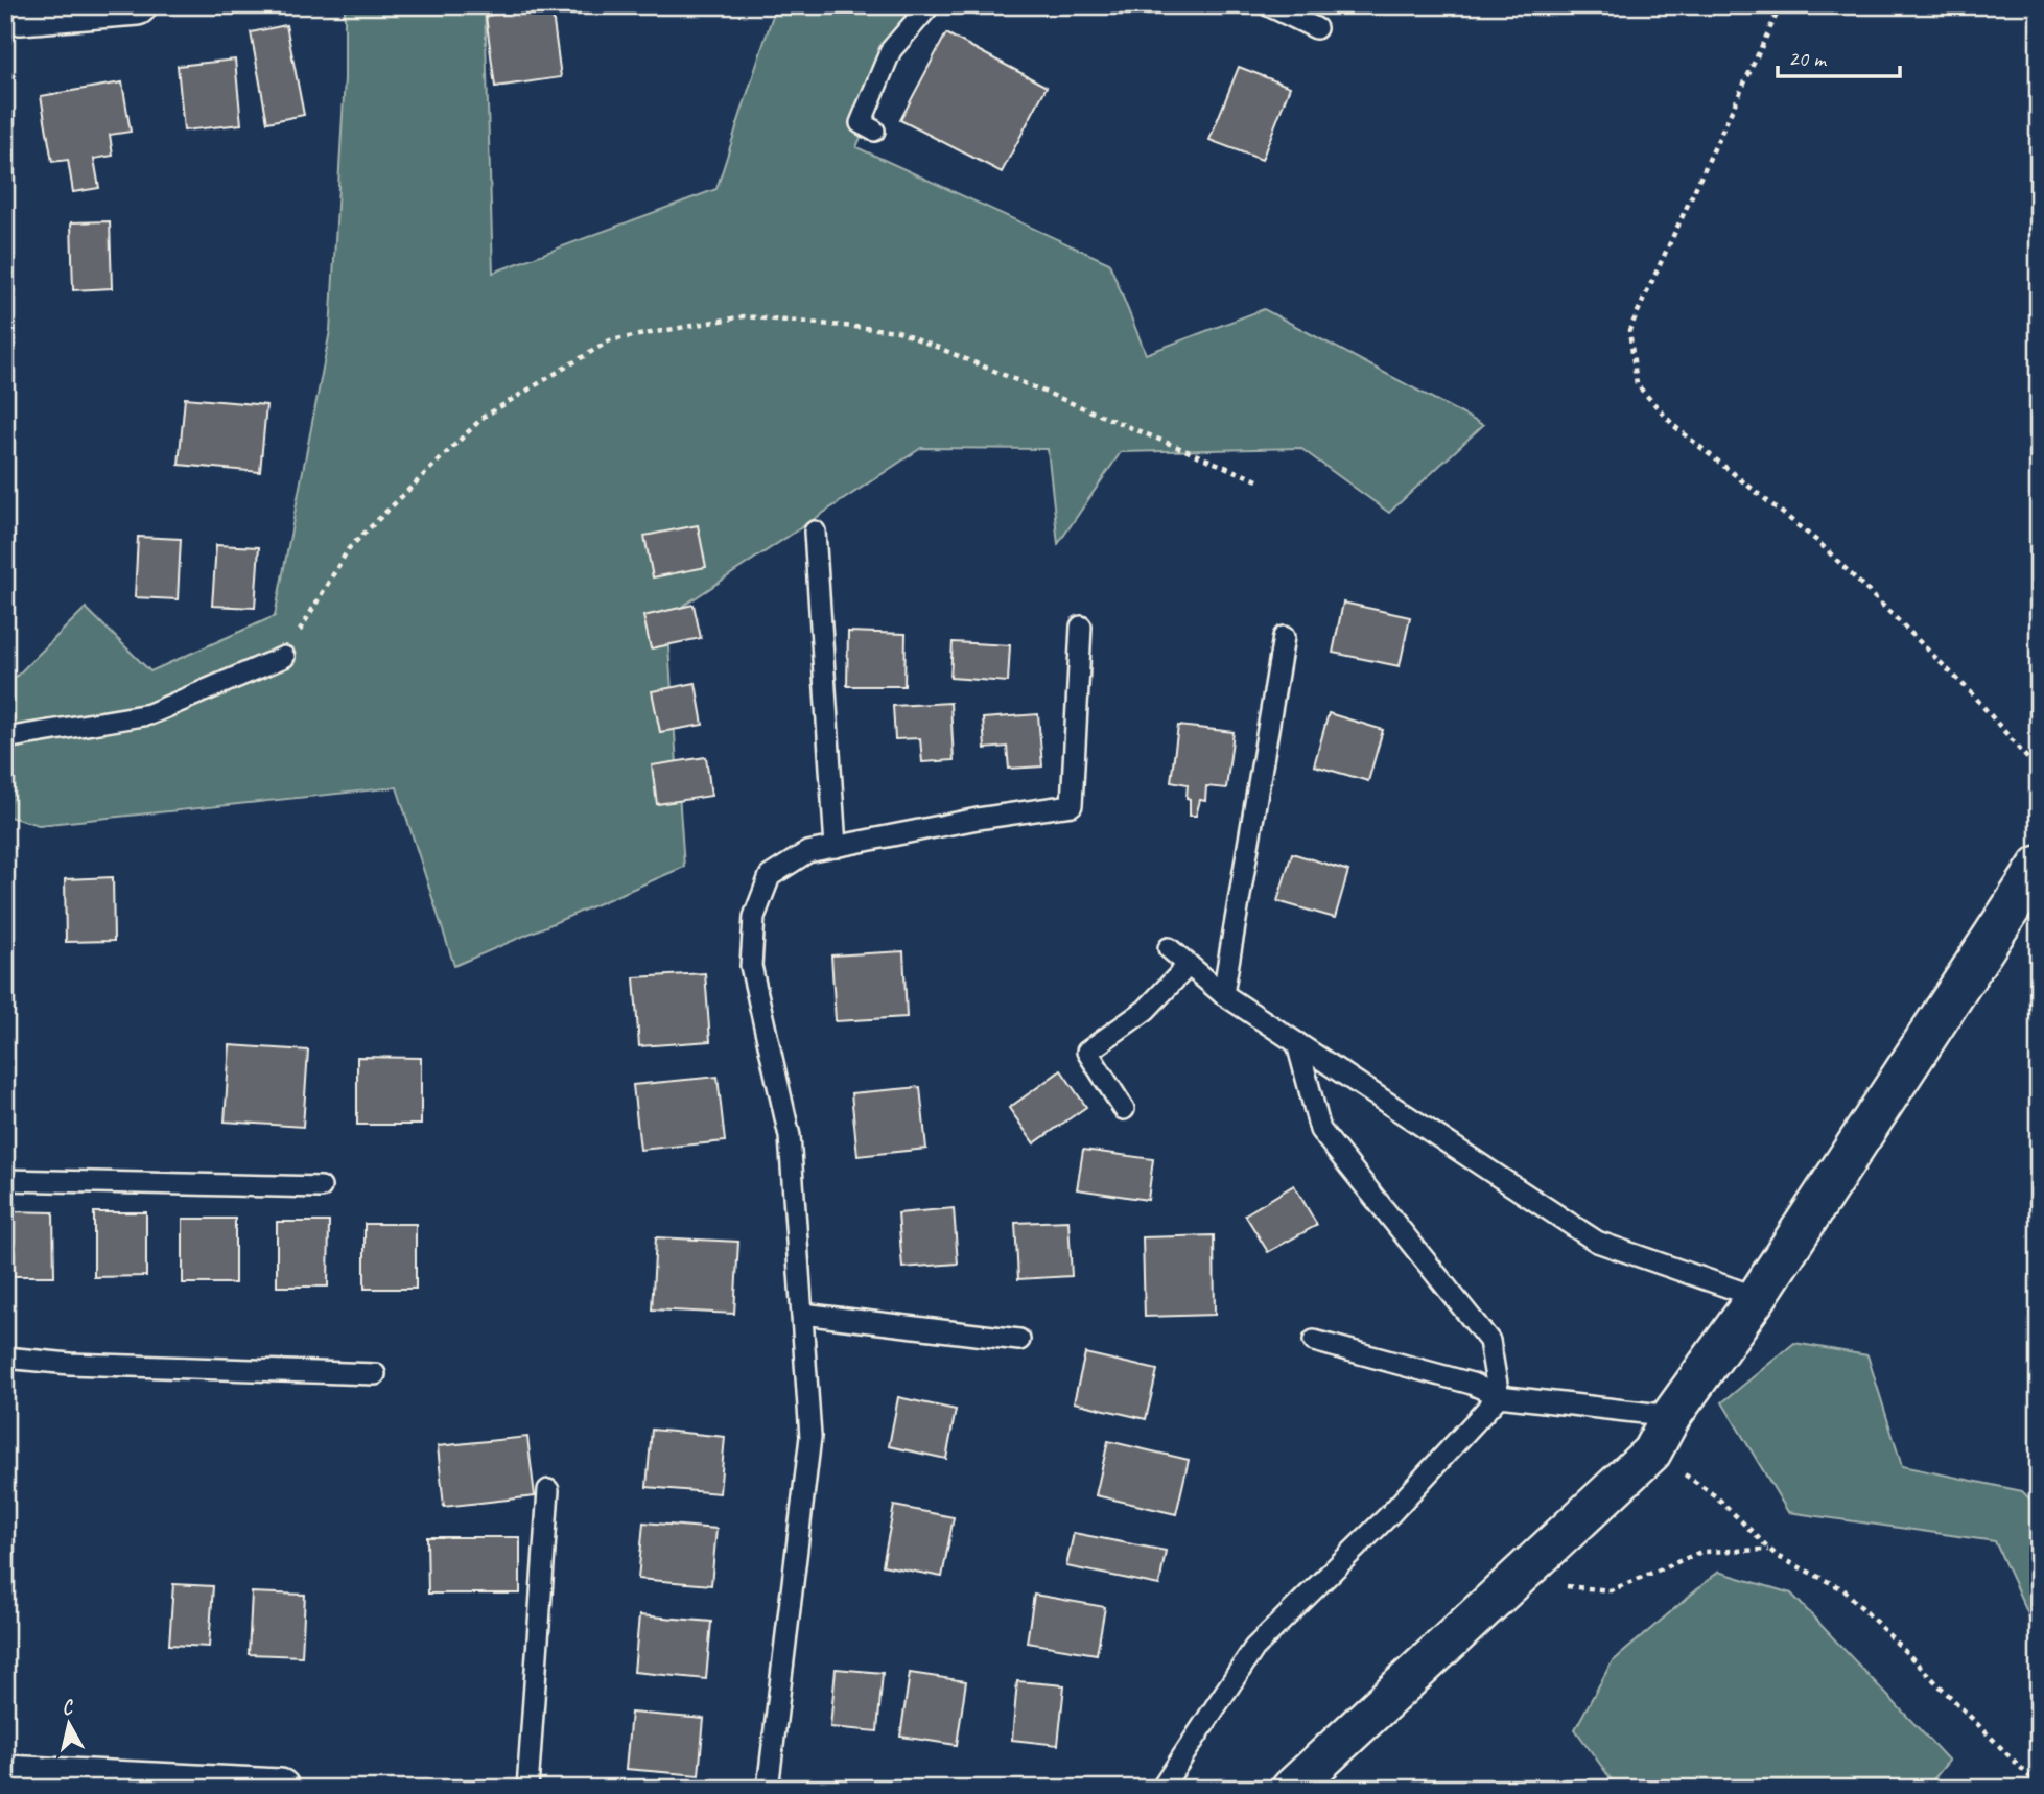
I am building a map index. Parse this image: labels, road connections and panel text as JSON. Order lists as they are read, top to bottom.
{
  "scale_bar": "20 m",
  "north": "top"
}
